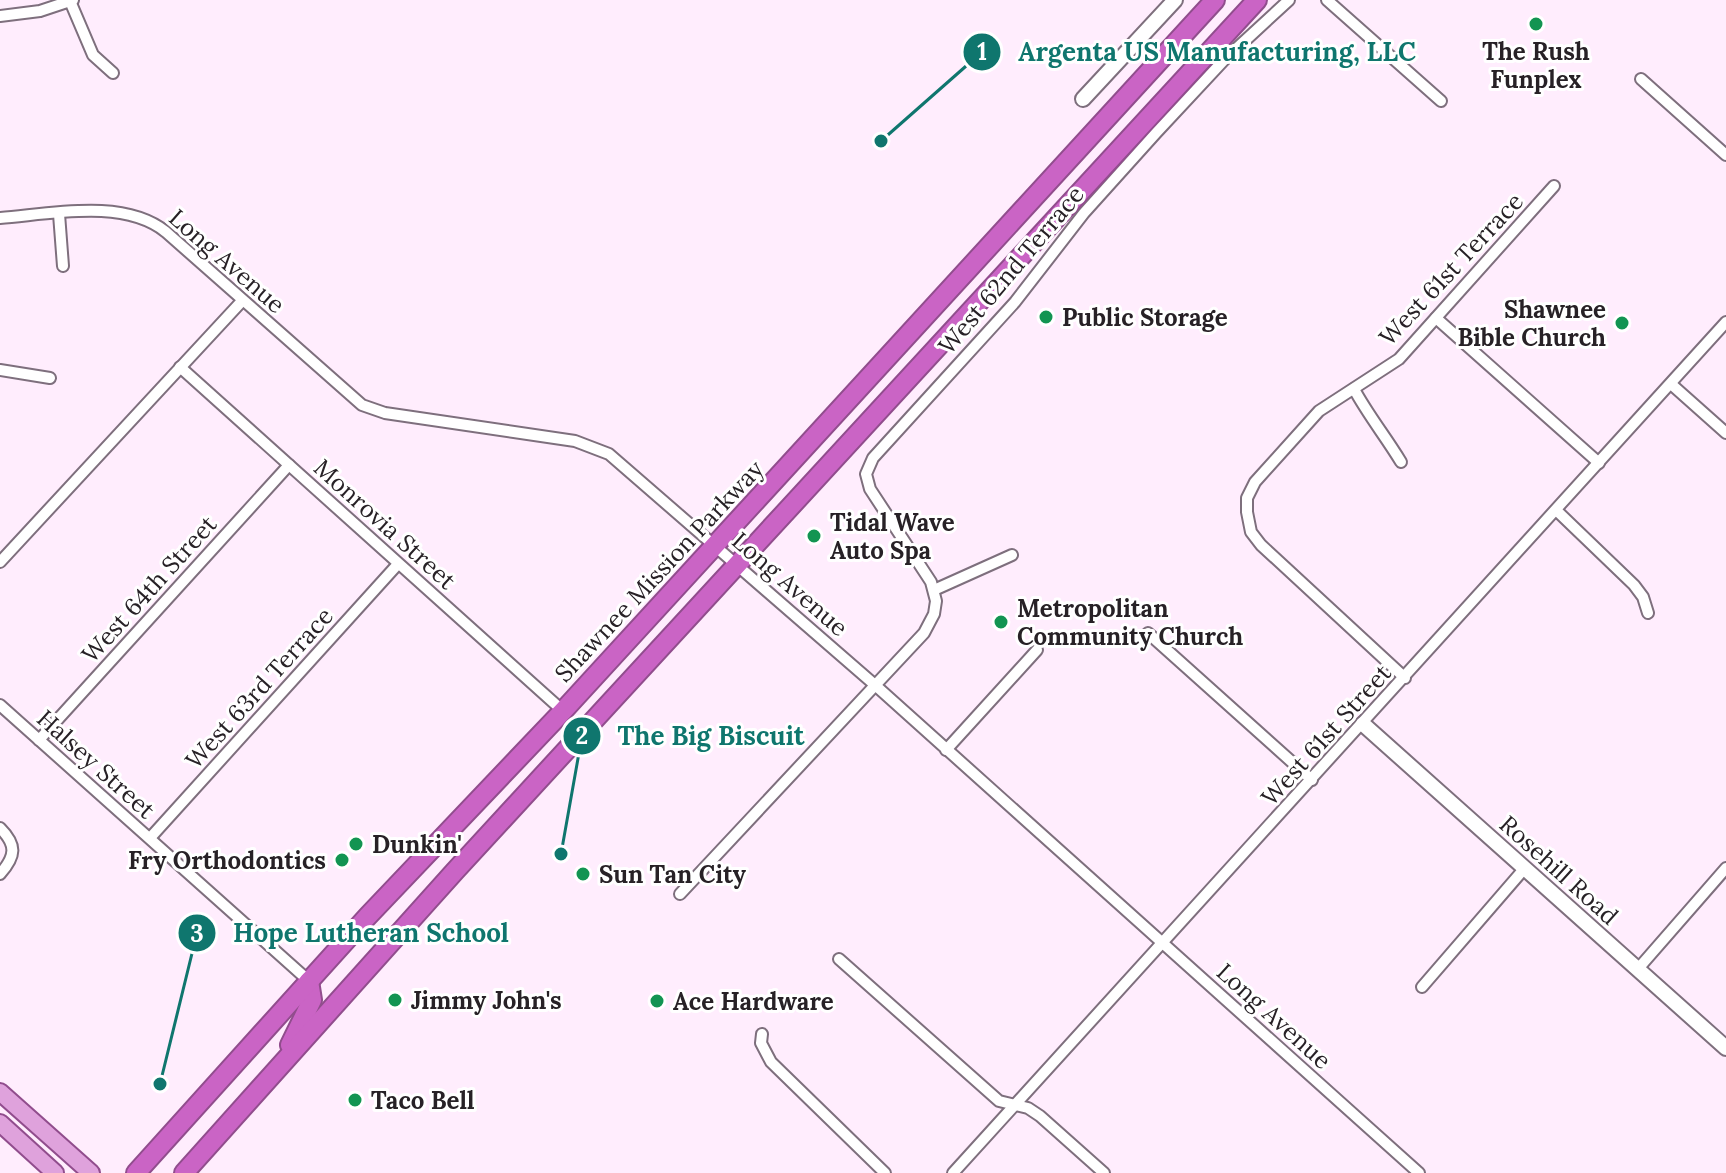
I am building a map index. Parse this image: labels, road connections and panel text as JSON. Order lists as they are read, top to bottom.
{
  "streets": {
    "highway": ["Shawnee Mission Parkway"],
    "street": [
      "Long Avenue",
      "West 61st Terrace",
      "West 62nd Terrace",
      "Monrovia Street",
      "West 64th Street",
      "West 63rd Terrace",
      "West 61st Street",
      "Halsey Street",
      "Rosehill Road"
    ]
  },
  "crossings": [
    ["Long Avenue", "Shawnee Mission Parkway"],
    ["Long Avenue", "West 61st Street"],
    ["West 61st Terrace", "West 61st Street"],
    ["Monrovia Street", "Shawnee Mission Parkway"],
    ["Monrovia Street", "West 64th Street"],
    ["Monrovia Street", "West 63rd Terrace"],
    ["Shawnee Mission Parkway", "Halsey Street"],
    ["West 64th Street", "Halsey Street"],
    ["West 63rd Terrace", "Halsey Street"],
    ["West 61st Street", "Rosehill Road"]
  ],
  "places": [
    "The Rush Funplex",
    "Argenta US Manufacturing, LLC",
    "Public Storage",
    "Shawnee Bible Church",
    "Tidal Wave Auto Spa",
    "Metropolitan Community Church",
    "Dunkin'",
    "The Big Biscuit",
    "Fry Orthodontics",
    "Sun Tan City",
    "Jimmy John's",
    "Ace Hardware",
    "Hope Lutheran School",
    "Taco Bell"
  ]
}
